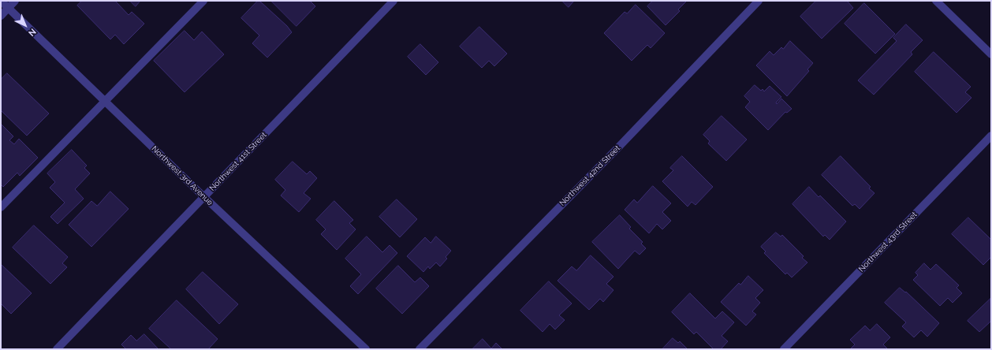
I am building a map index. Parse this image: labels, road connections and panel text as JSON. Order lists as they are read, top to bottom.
{
  "streets": {
    "street": [
      "Northwest 41st Street",
      "Northwest 3rd Avenue",
      "Northwest 42nd Street",
      "Northwest 43rd Street"
    ]
  },
  "crossings": [
    ["Northwest 41st Street", "Northwest 3rd Avenue"]
  ],
  "north": "bottom right"
}
